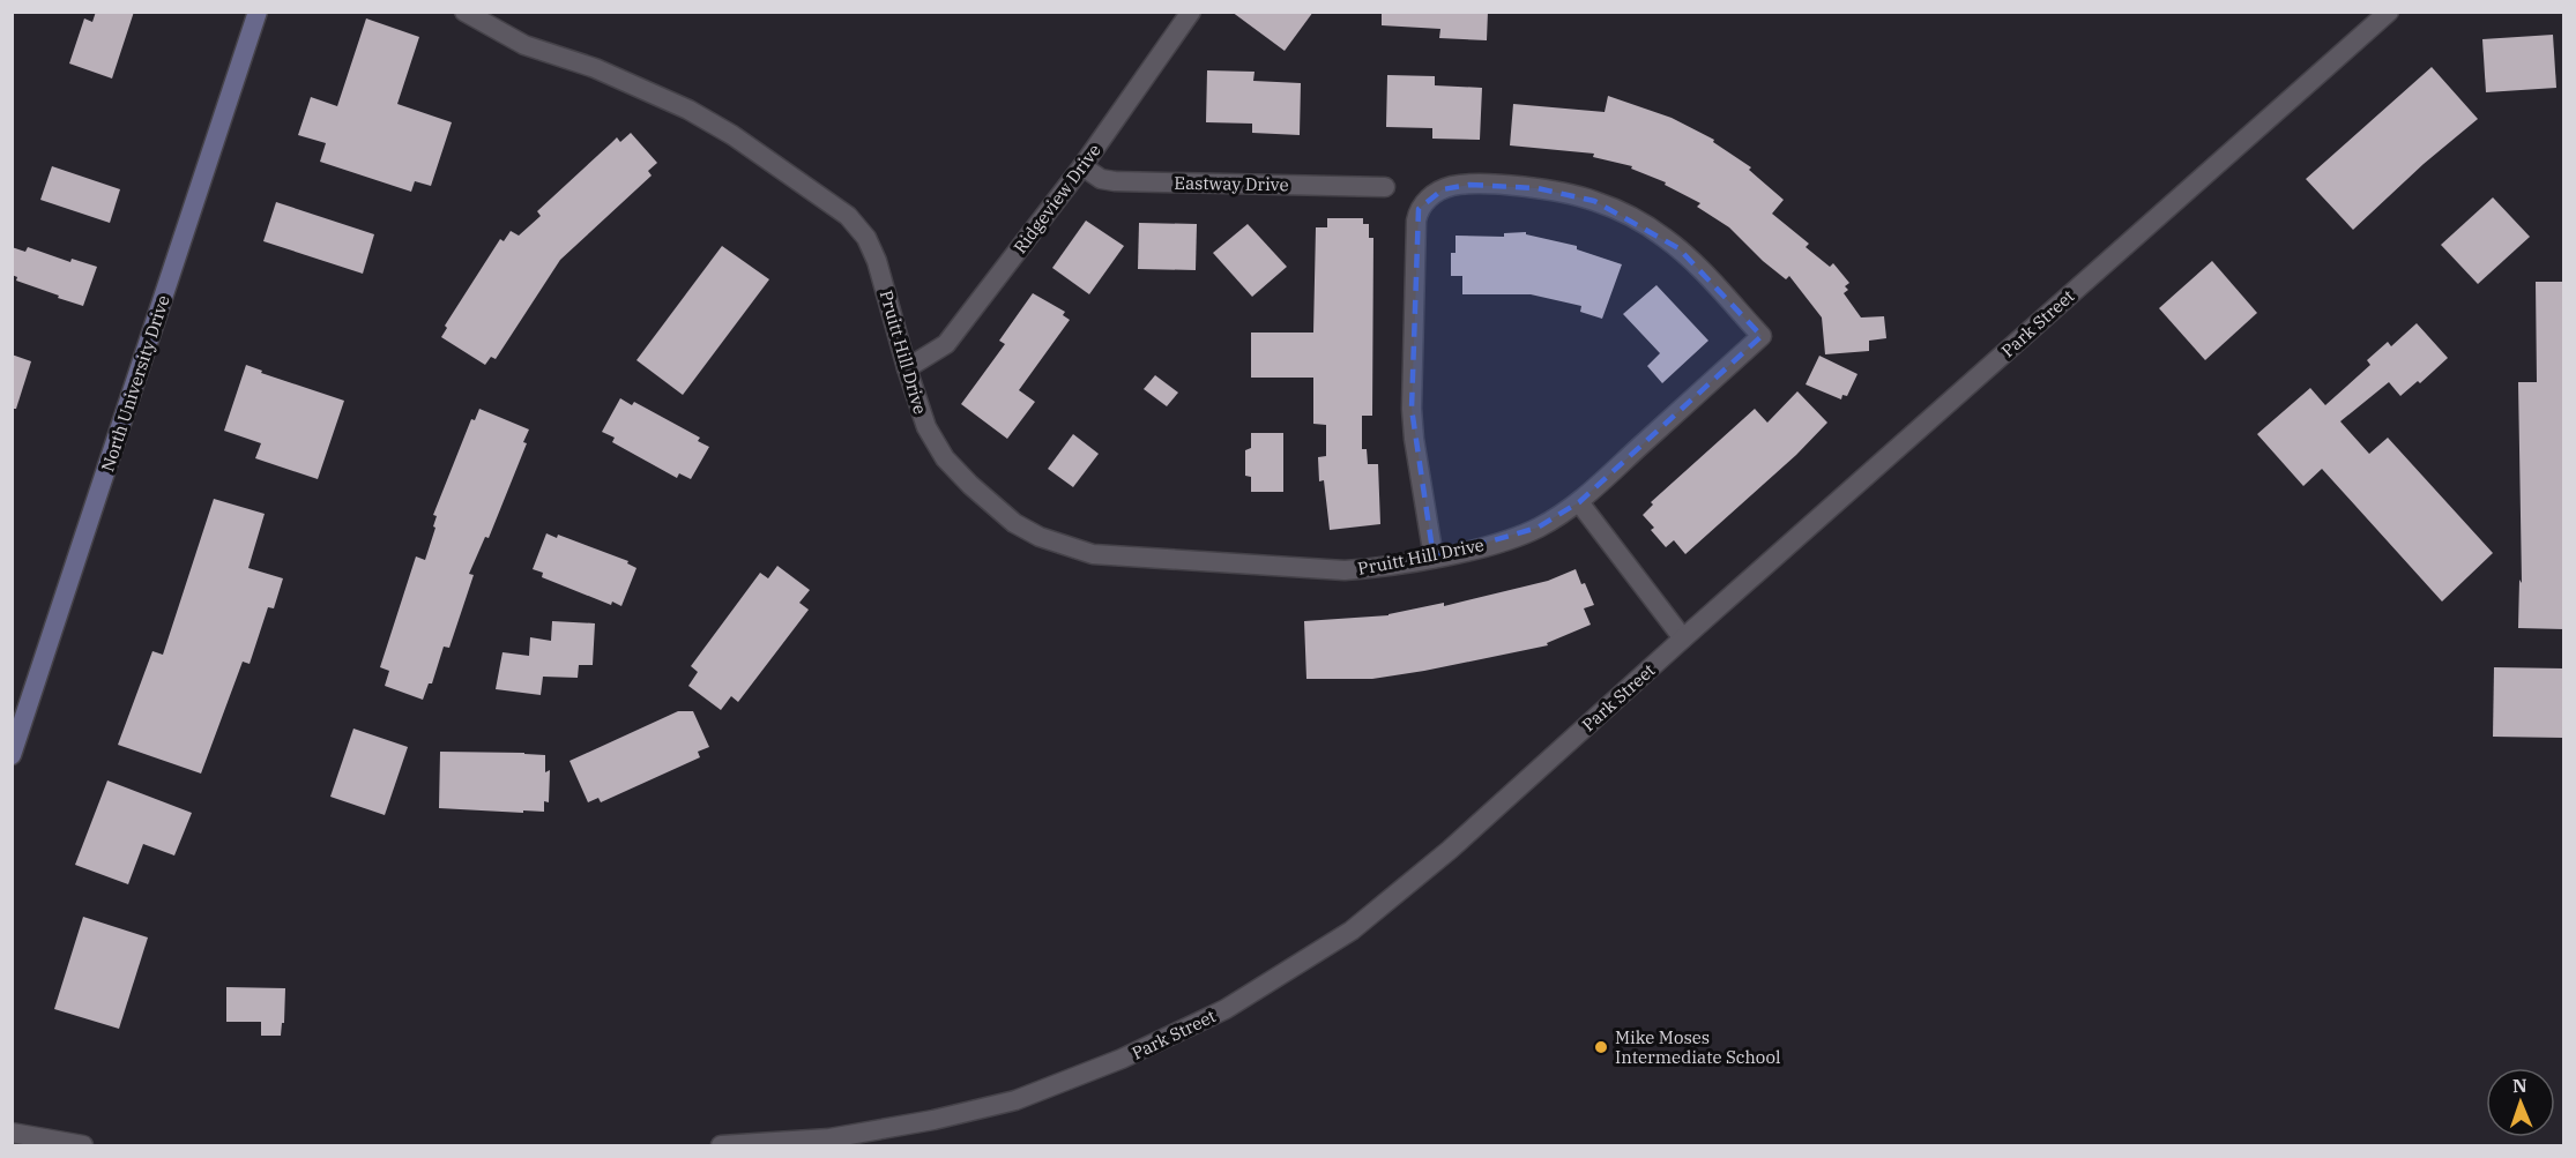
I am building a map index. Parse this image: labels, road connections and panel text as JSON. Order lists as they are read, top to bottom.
{
  "streets": {
    "main road": ["North University Drive"],
    "street": [
      "Eastway Drive",
      "Ridgeview Drive",
      "Park Street",
      "Pruitt Hill Drive"
    ]
  },
  "crossings": [
    ["Eastway Drive", "Ridgeview Drive"],
    ["Ridgeview Drive", "Pruitt Hill Drive"]
  ],
  "places": ["Mike Moses Intermediate School"],
  "north": "top"
}
